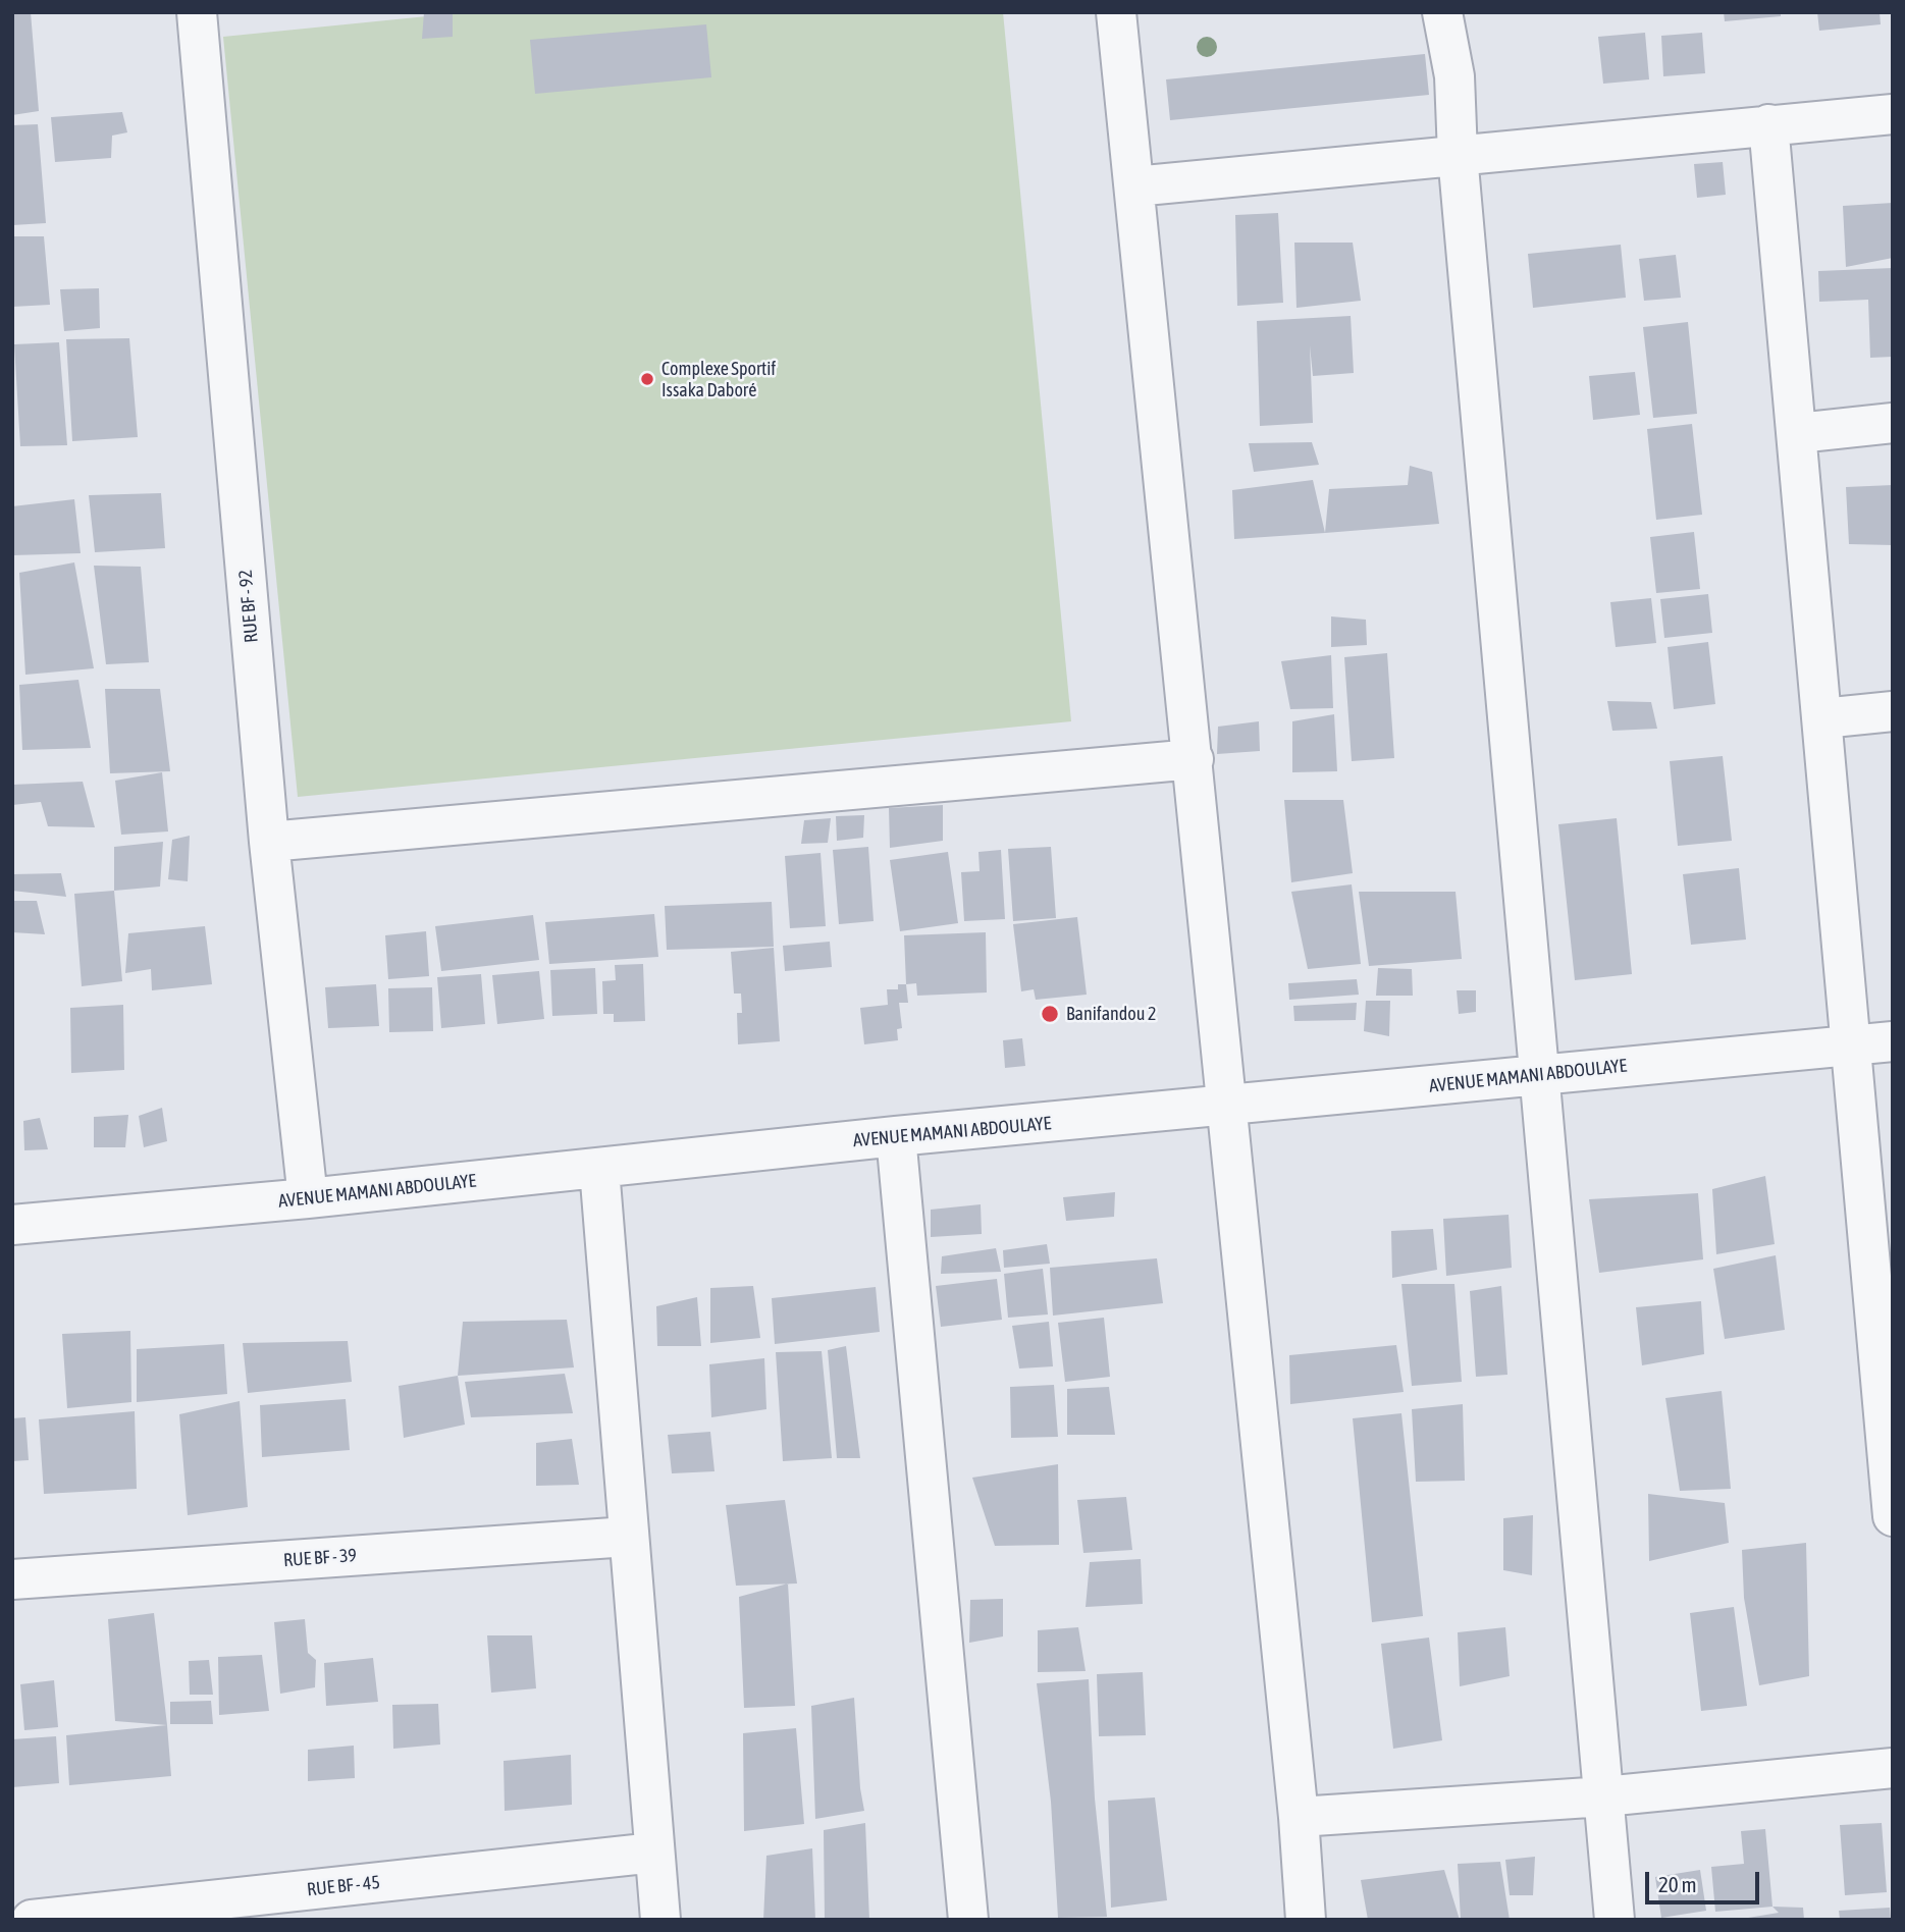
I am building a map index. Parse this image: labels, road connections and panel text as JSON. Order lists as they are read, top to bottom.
{
  "streets": {
    "street": [
      "RUE BF - 92",
      "AVENUE MAMANI ABDOULAYE",
      "RUE BF - 39",
      "RUE BF - 45"
    ]
  },
  "crossings": [
    ["RUE BF - 92", "AVENUE MAMANI ABDOULAYE"]
  ],
  "places": ["Complexe Sportif Issaka Daboré", "Banifandou 2"],
  "scale_bar": "20 m"
}
